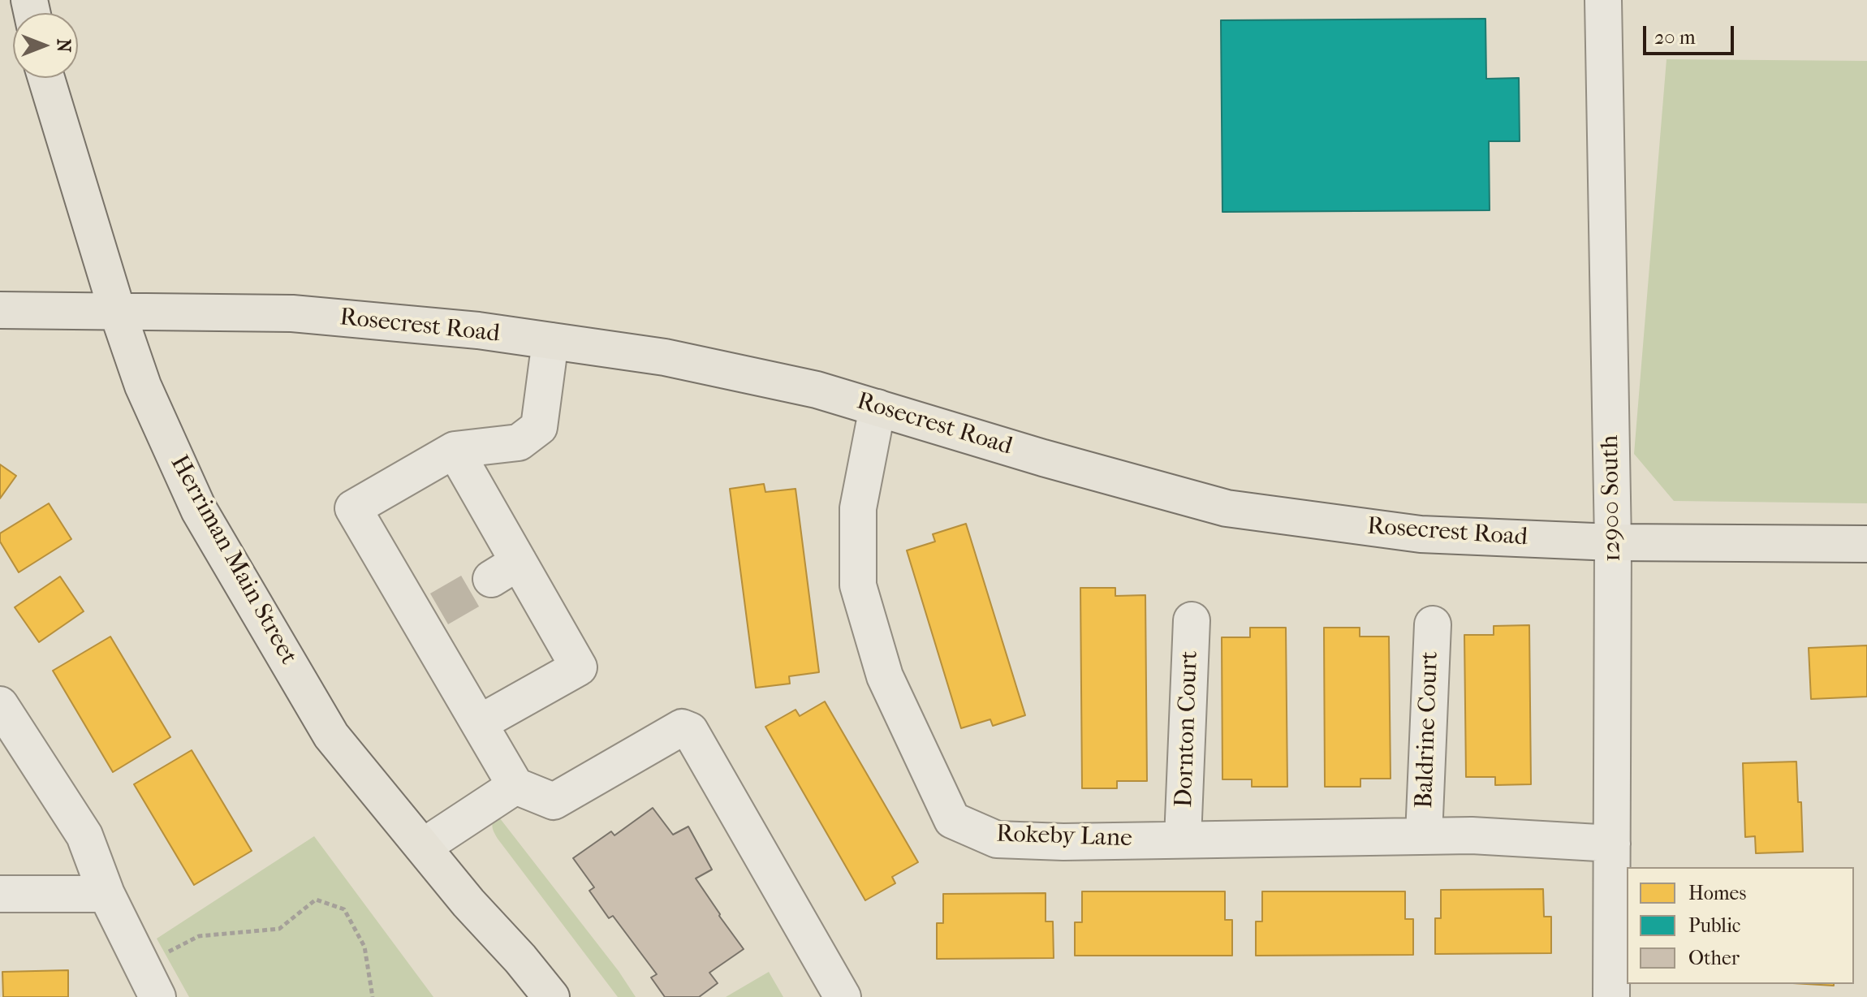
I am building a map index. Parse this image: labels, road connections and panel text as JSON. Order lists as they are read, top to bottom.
{
  "streets": {
    "main road": ["Rosecrest Road", "Herriman Main Street"],
    "street": [
      "12900 South",
      "Dornton Court",
      "Baldrine Court",
      "Rokeby Lane"
    ]
  },
  "crossings": [
    ["Rosecrest Road", "12900 South"],
    ["Rosecrest Road", "Herriman Main Street"],
    ["Rosecrest Road", "Rokeby Lane"],
    ["12900 South", "Rokeby Lane"],
    ["Dornton Court", "Rokeby Lane"],
    ["Baldrine Court", "Rokeby Lane"]
  ],
  "legend": ["Homes", "Public", "Other"],
  "scale_bar": "20 m",
  "north": "right"
}
